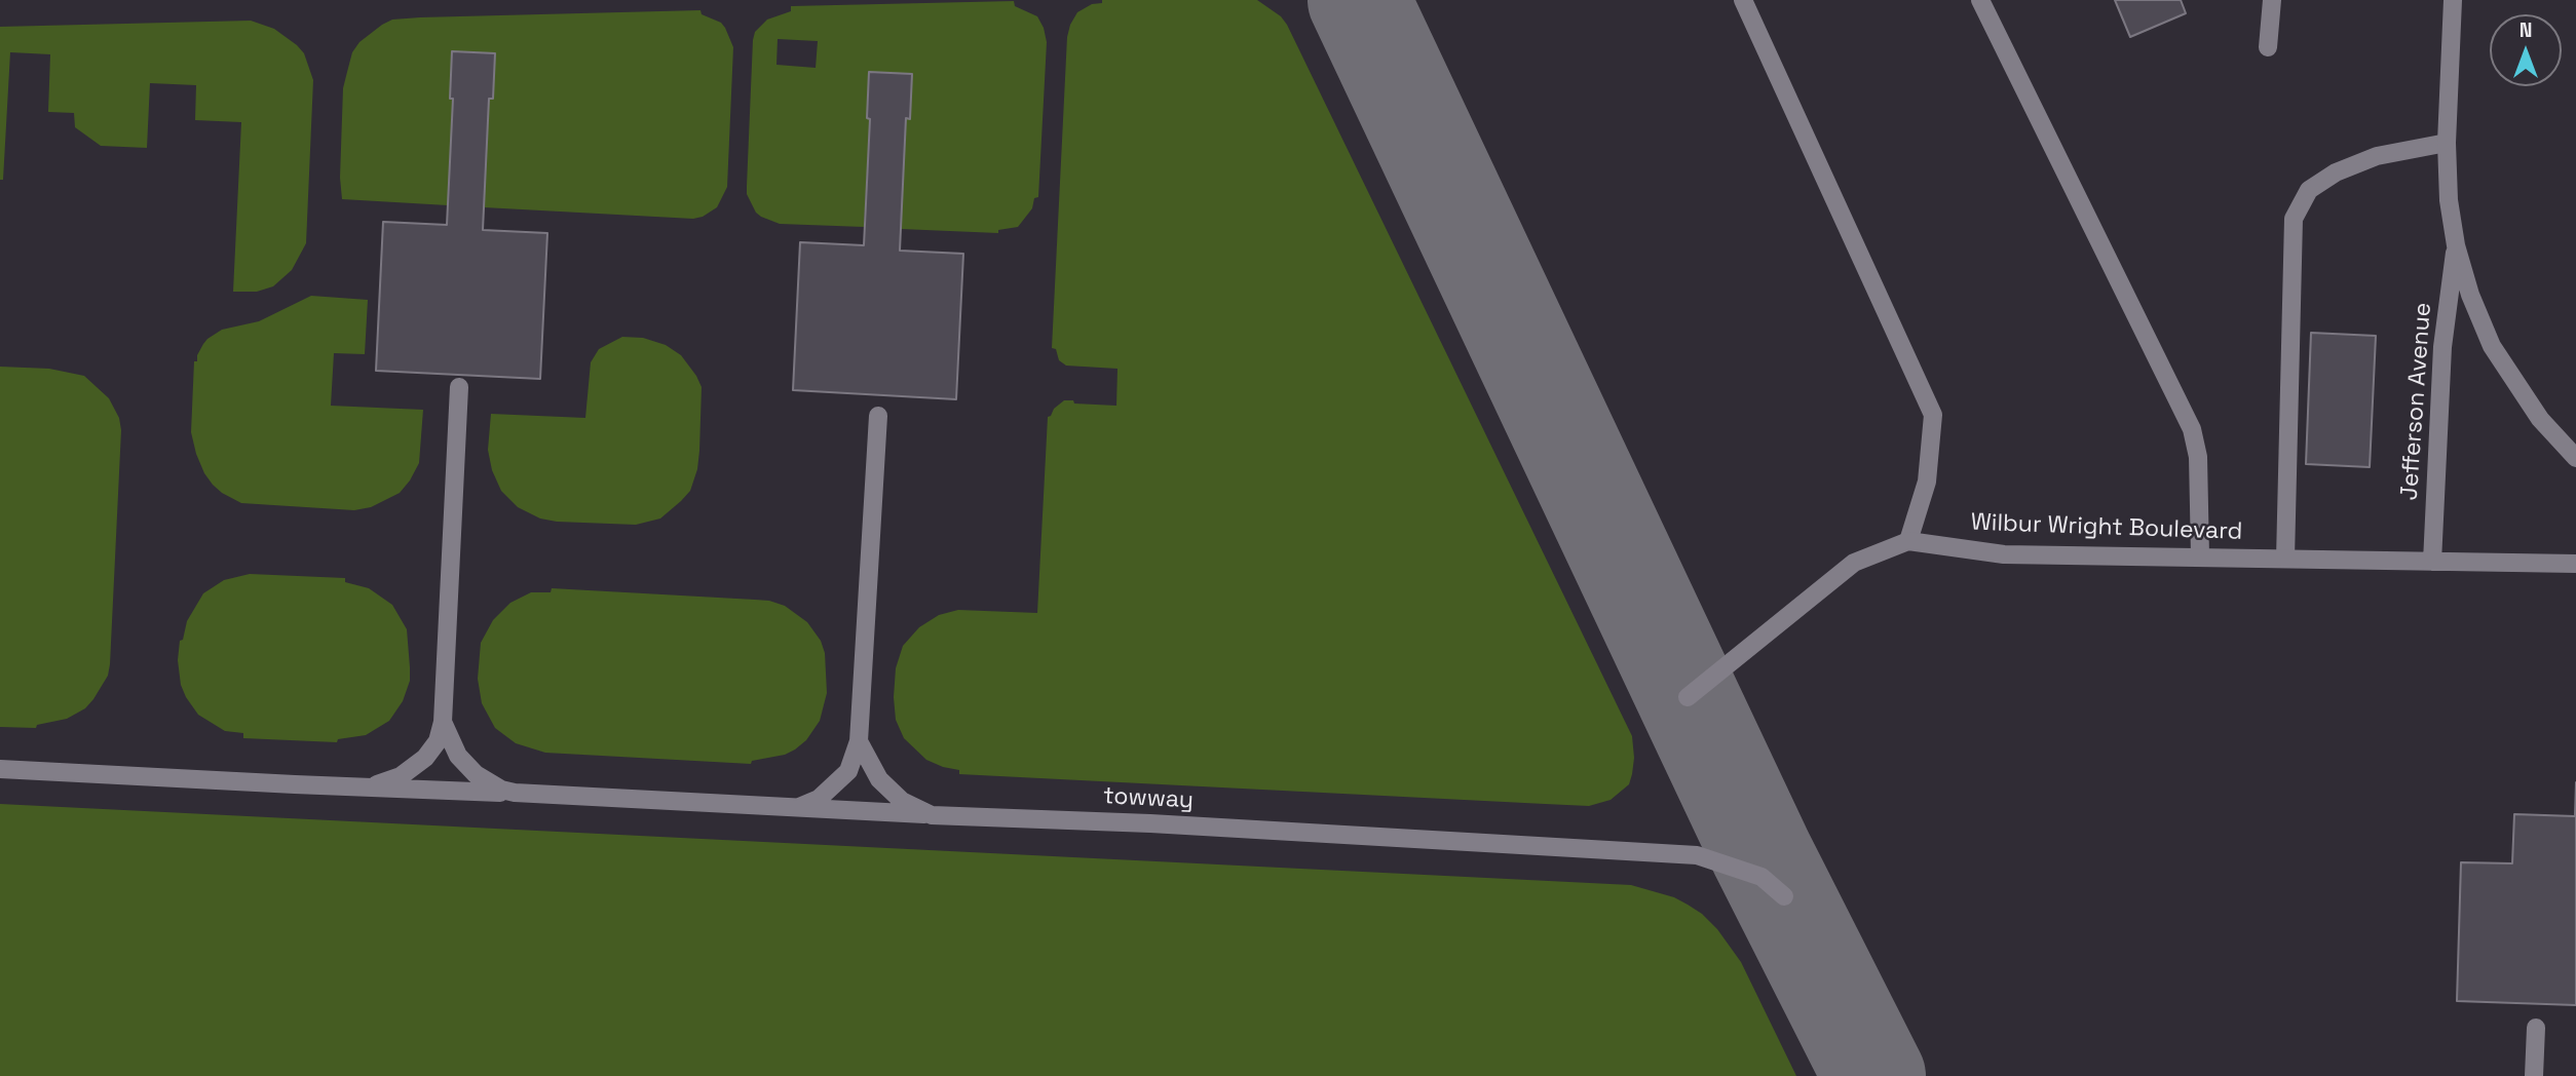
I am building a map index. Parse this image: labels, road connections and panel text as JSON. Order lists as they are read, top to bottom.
{
  "streets": {
    "street": ["Jefferson Avenue", "Wilbur Wright Boulevard", "towway"]
  },
  "crossings": [
    ["Jefferson Avenue", "Wilbur Wright Boulevard"]
  ],
  "north": "top"
}
